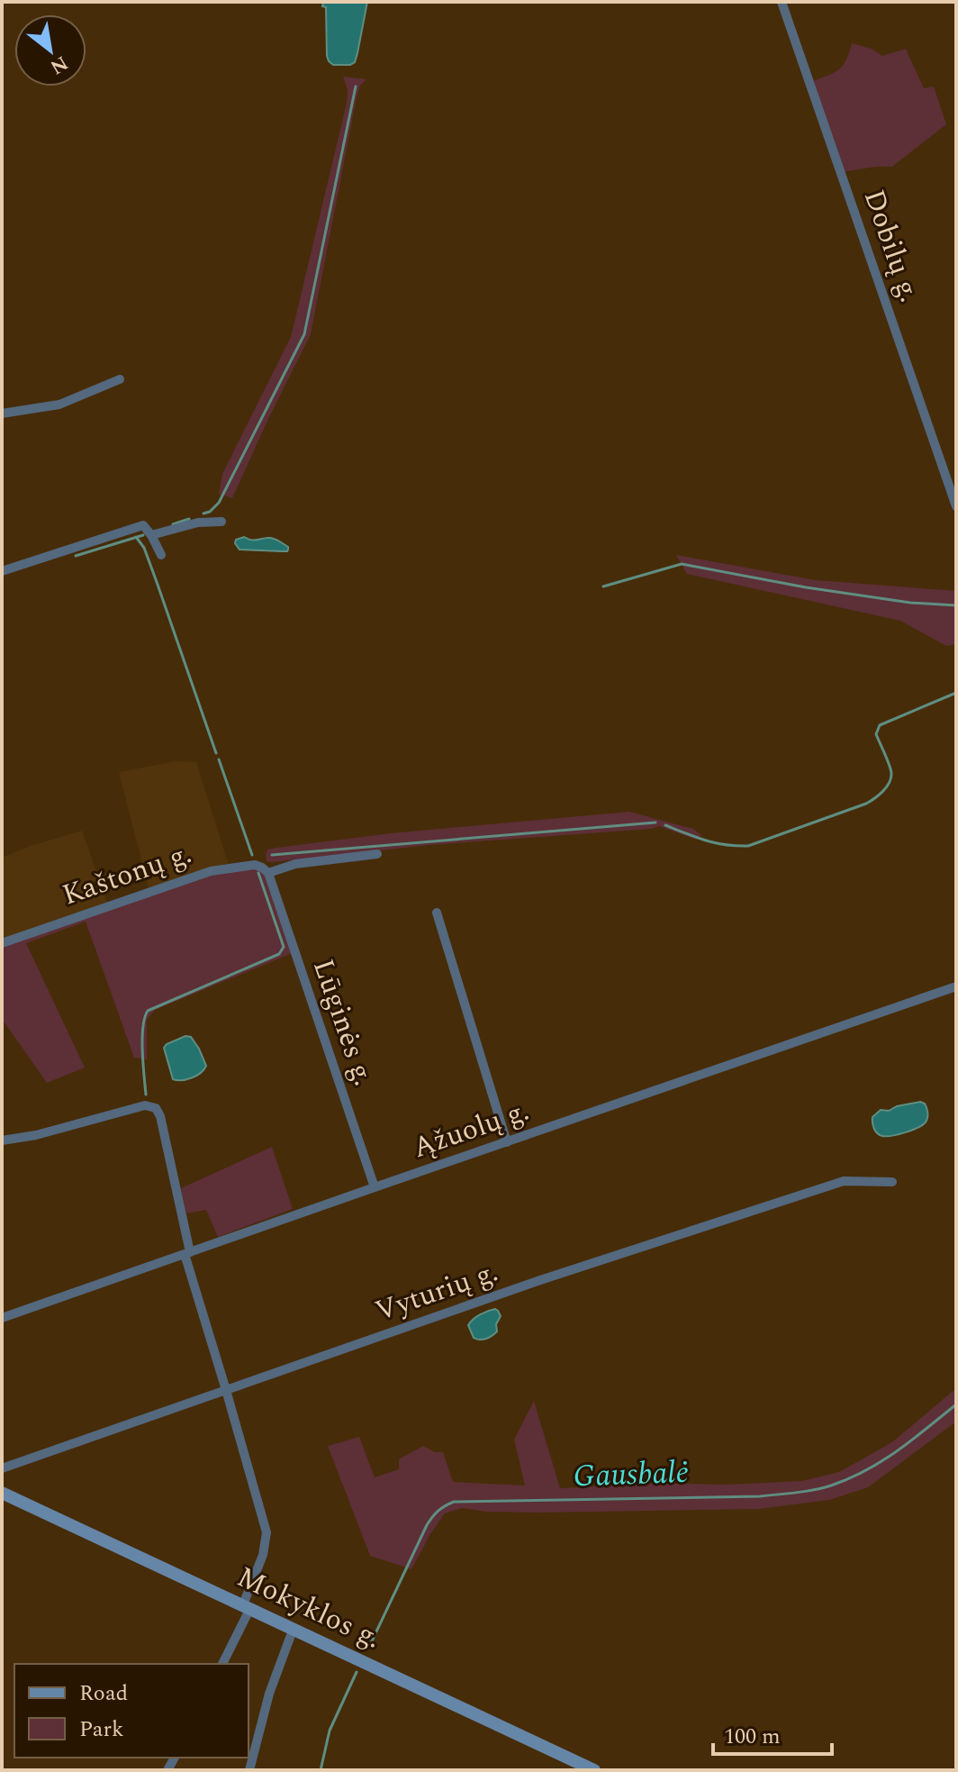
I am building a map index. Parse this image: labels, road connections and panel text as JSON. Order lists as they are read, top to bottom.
{
  "streets": {
    "main road": ["Mokyklos g."],
    "street": [
      "Dobilų g.",
      "Kaštonų g.",
      "Lūginės g.",
      "Ąžuolų g.",
      "Vyturių g."
    ]
  },
  "crossings": [
    ["Kaštonų g.", "Lūginės g."],
    ["Lūginės g.", "Ąžuolų g."]
  ],
  "water": ["Gausbalė"],
  "legend": ["Road", "Park"],
  "scale_bar": "100 m",
  "north": "bottom right"
}
